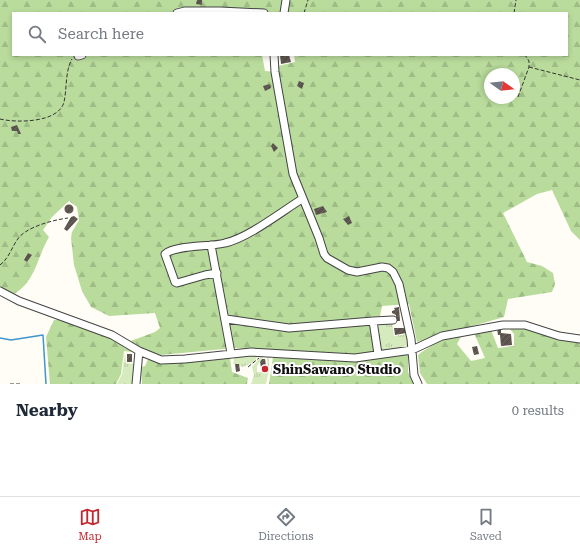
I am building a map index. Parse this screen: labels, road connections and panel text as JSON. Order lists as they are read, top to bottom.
{
  "places": ["ShinSawano Studio"],
  "north": "right",
  "page": {
    "search": "Search here",
    "heading": ["Nearby", "0 results"],
    "nav": ["Map", "Directions", "Saved"]
  }
}
